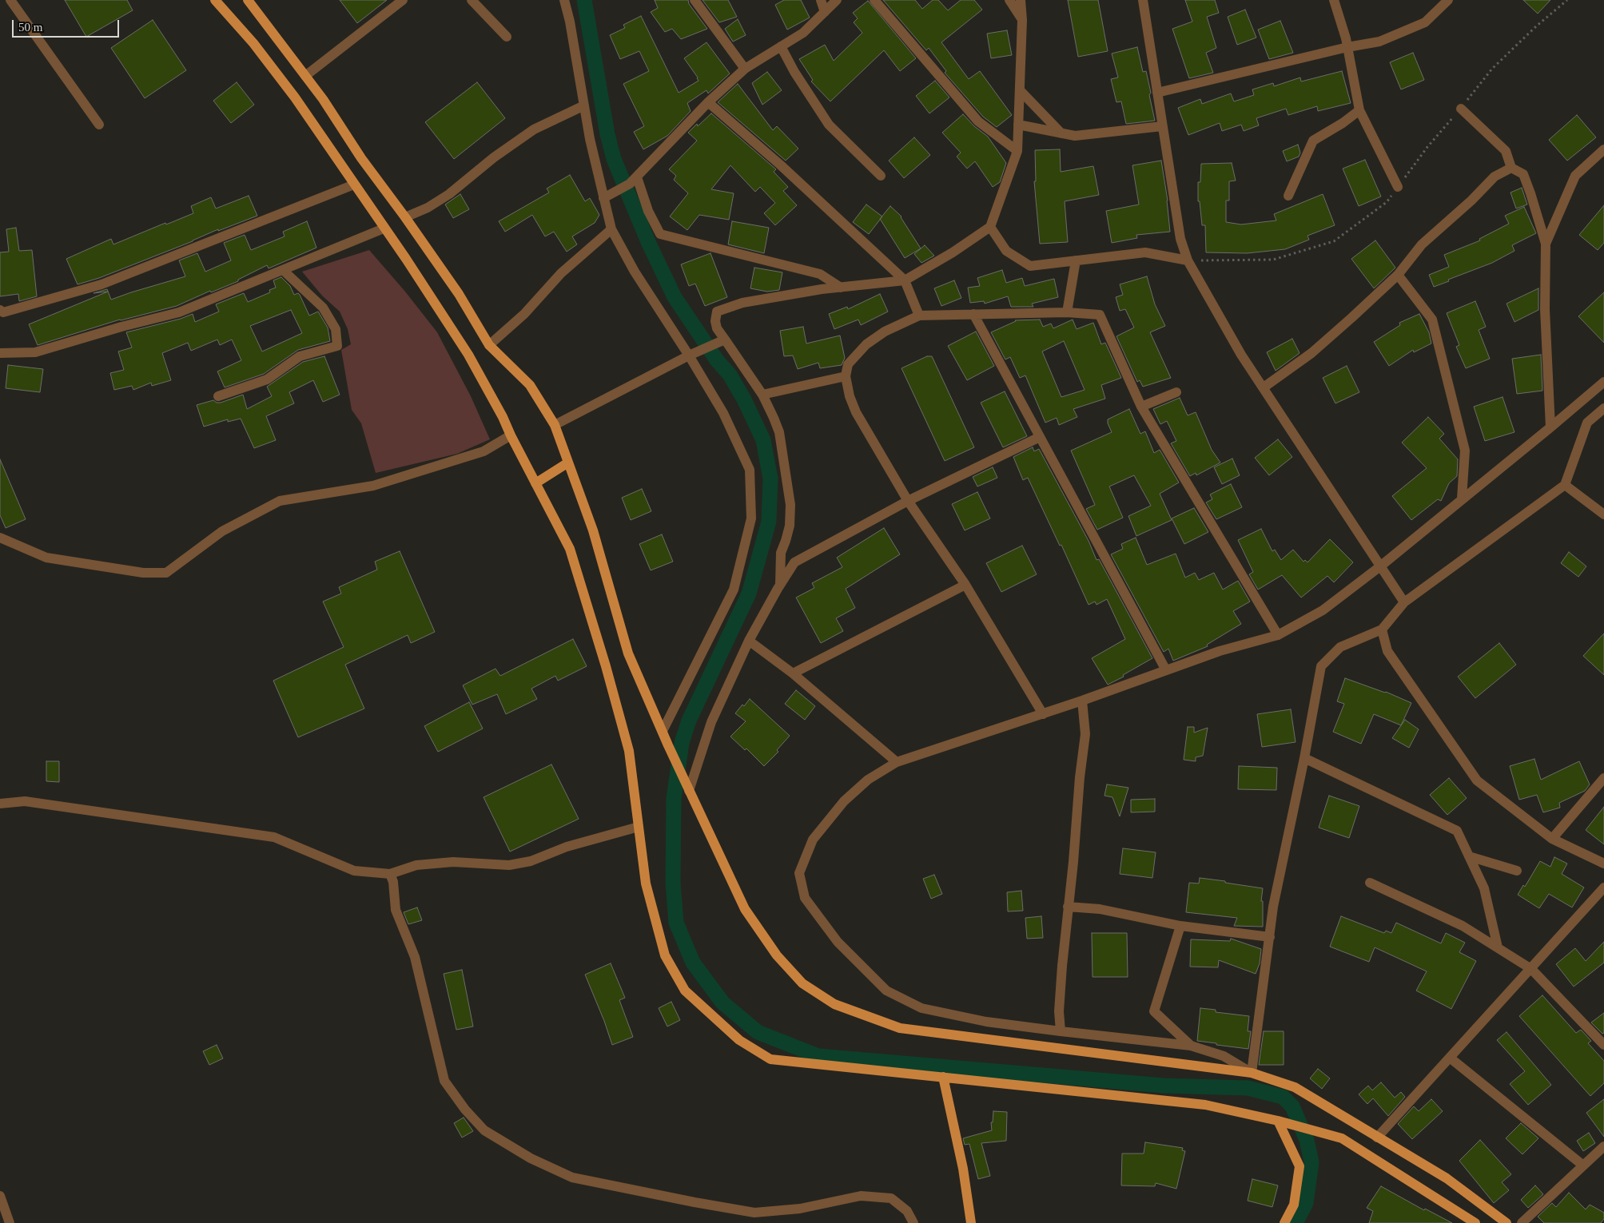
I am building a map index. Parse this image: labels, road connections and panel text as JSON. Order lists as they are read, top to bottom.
{
  "scale_bar": "50 m"
}
